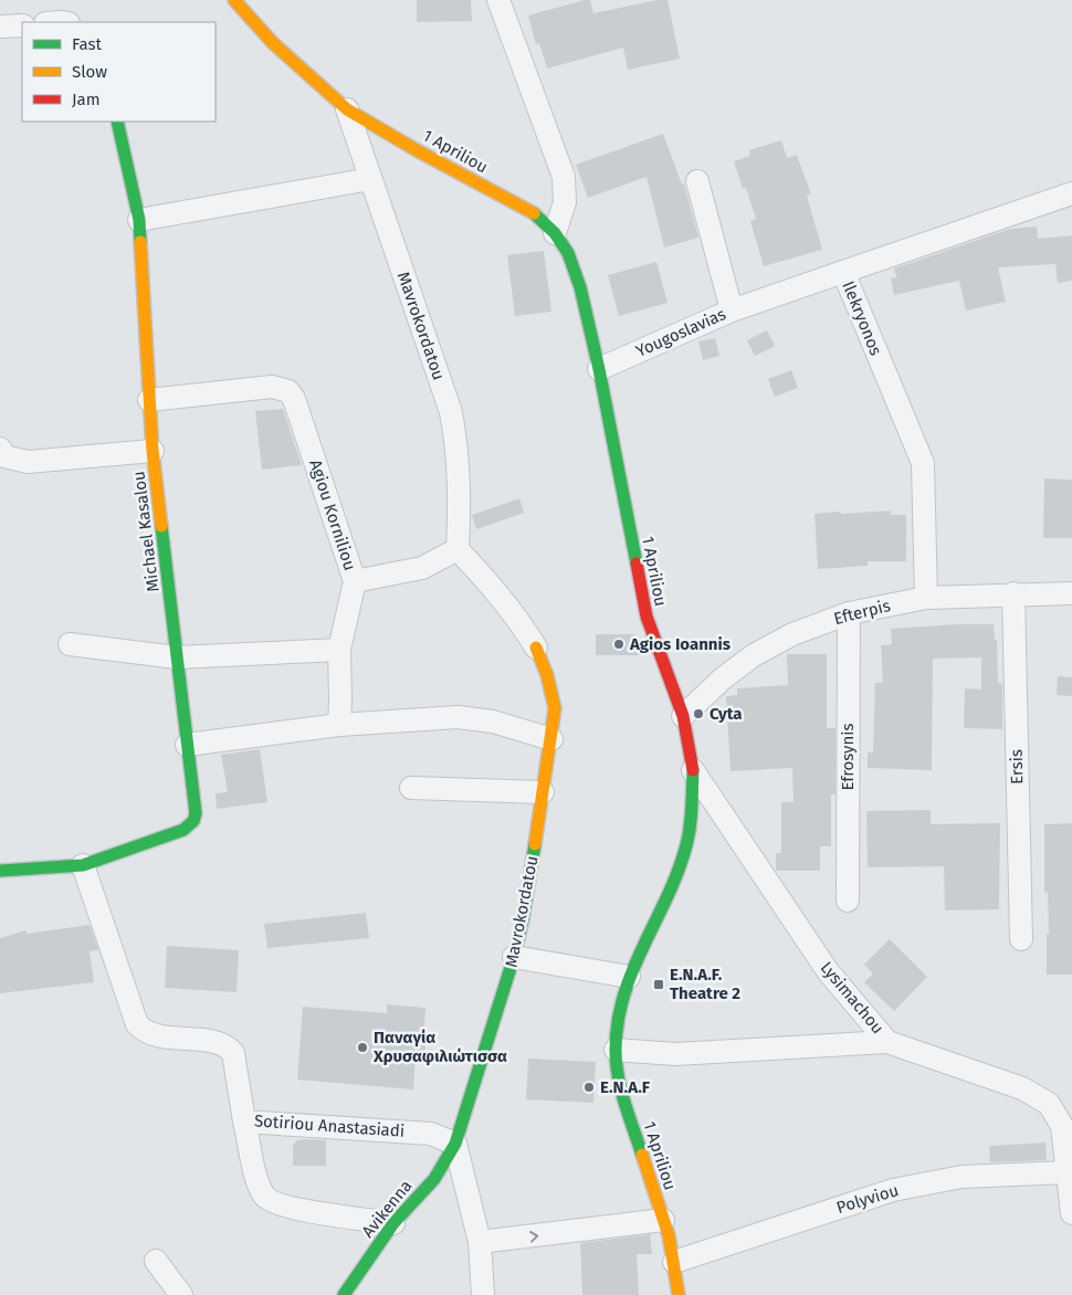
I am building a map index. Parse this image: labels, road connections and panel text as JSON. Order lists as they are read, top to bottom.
{
  "streets": {
    "street": [
      "1 Apriliou",
      "Ilekryonos",
      "Mavrokordatou",
      "Yougoslavias",
      "Agiou Korniliou",
      "Michael Kasalou",
      "Efterpis",
      "Efrosynis",
      "Ersis",
      "Lysimachou",
      "Sotiriou Anastasiadi",
      "Polyviou",
      "Avikenna"
    ]
  },
  "crossings": [
    ["1 Apriliou", "Mavrokordatou"],
    ["1 Apriliou", "Yougoslavias"],
    ["1 Apriliou", "Efterpis"],
    ["1 Apriliou", "Lysimachou"],
    ["1 Apriliou", "Polyviou"],
    ["Ilekryonos", "Efterpis"],
    ["Mavrokordatou", "Sotiriou Anastasiadi"],
    ["Mavrokordatou", "Avikenna"],
    ["Agiou Korniliou", "Michael Kasalou"],
    ["Michael Kasalou", "Sotiriou Anastasiadi"],
    ["Efterpis", "Efrosynis"],
    ["Efterpis", "Ersis"],
    ["Lysimachou", "Polyviou"],
    ["Sotiriou Anastasiadi", "Avikenna"]
  ],
  "places": {
    "other": [
      "Agios Ioannis",
      "Cyta",
      "Παναγία Χρυσαφιλιώτισσα",
      "E.N.A.F"
    ],
    "transit": ["E.N.A.F. Theatre 2"]
  },
  "legend": ["Fast", "Slow", "Jam"]
}
